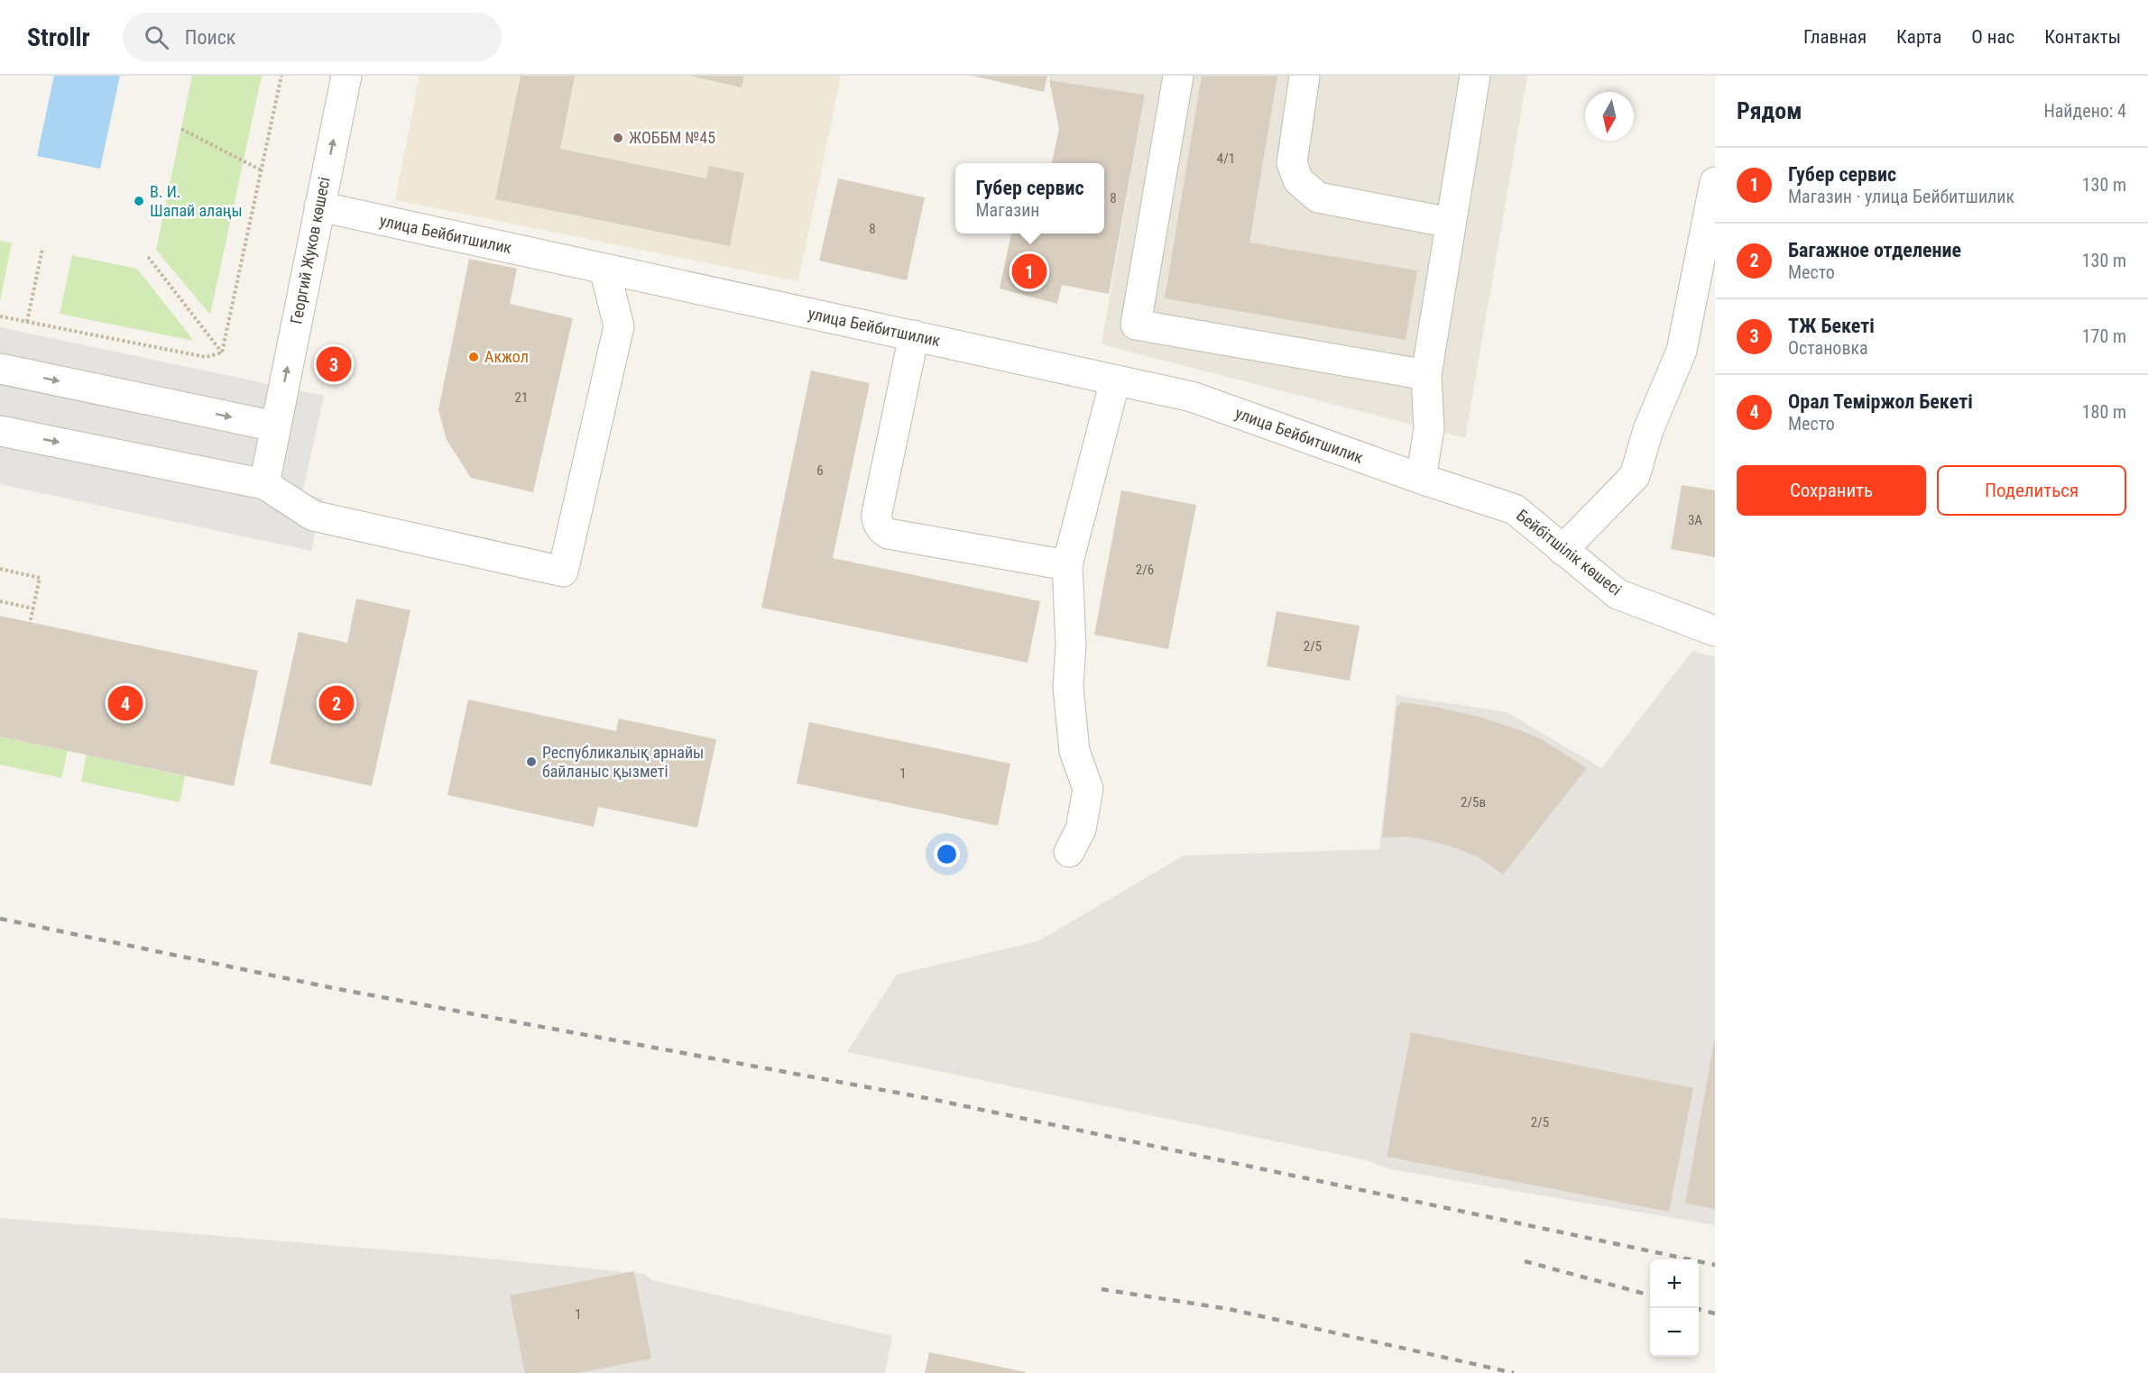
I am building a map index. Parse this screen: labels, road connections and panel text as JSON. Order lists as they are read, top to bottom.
{
  "streets": {
    "street": ["улица Бейбитшилик", "Георгий Жуков көшесі", "Бейбітшілік көшесі"]
  },
  "crossings": [
    ["улица Бейбитшилик", "Георгий Жуков көшесі"],
    ["улица Бейбитшилик", "Бейбітшілік көшесі"]
  ],
  "one_way": ["Георгий Жуков көшесі"],
  "places": [
    "ЖОББМ №45",
    "В. И. Шапай алаңы",
    "Акжол",
    "Республикалық арнайы байланыс қызметі"
  ],
  "house_numbers": [
    "4/1",
    "8",
    "8",
    "21",
    "6",
    "3А",
    "2/6",
    "2/5",
    "1",
    "2/5в",
    "2/5",
    "1"
  ],
  "north": "bottom",
  "page": {
    "header": "Strollr",
    "search": "Поиск",
    "nav": [
      "Главная",
      "Карта",
      "О нас",
      "Контакты"
    ],
    "heading": ["Рядом", "Найдено: 4"],
    "list": [
      {
        "mark": "1",
        "name": "Губер сервис",
        "note": "Магазин · улица Бейбитшилик",
        "value": "130 m"
      },
      {
        "mark": "2",
        "name": "Багажное отделение",
        "note": "Место",
        "value": "130 m"
      },
      {
        "mark": "3",
        "name": "ТЖ Бекеті",
        "note": "Остановка",
        "value": "170 m"
      },
      {
        "mark": "4",
        "name": "Орал Теміржол Бекеті",
        "note": "Место",
        "value": "180 m"
      }
    ],
    "popup": ["Губер сервис", "Магазин"],
    "pins": [
      "1",
      "3",
      "2",
      "4"
    ],
    "buttons": ["Сохранить", "Поделиться"],
    "map_buttons": ["+", "−"]
  }
}
